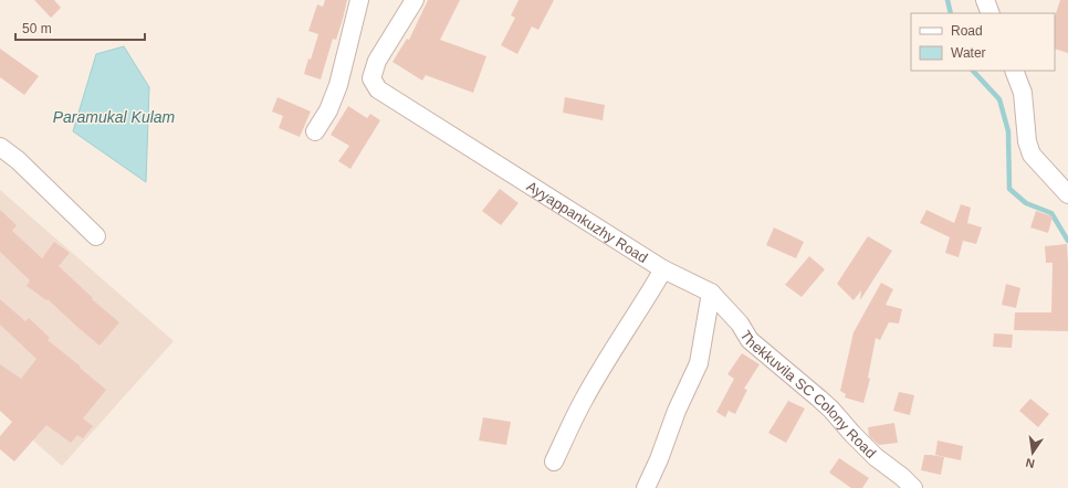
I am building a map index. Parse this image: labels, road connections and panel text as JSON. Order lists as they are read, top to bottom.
{
  "streets": {
    "street": ["Ayyappankuzhy Road", "Thekkuvila SC Colony Road"]
  },
  "crossings": [
    ["Ayyappankuzhy Road", "Thekkuvila SC Colony Road"]
  ],
  "water": ["Paramukal Kulam"],
  "legend": ["Road", "Water"],
  "scale_bar": "50 m",
  "north": "bottom"
}
